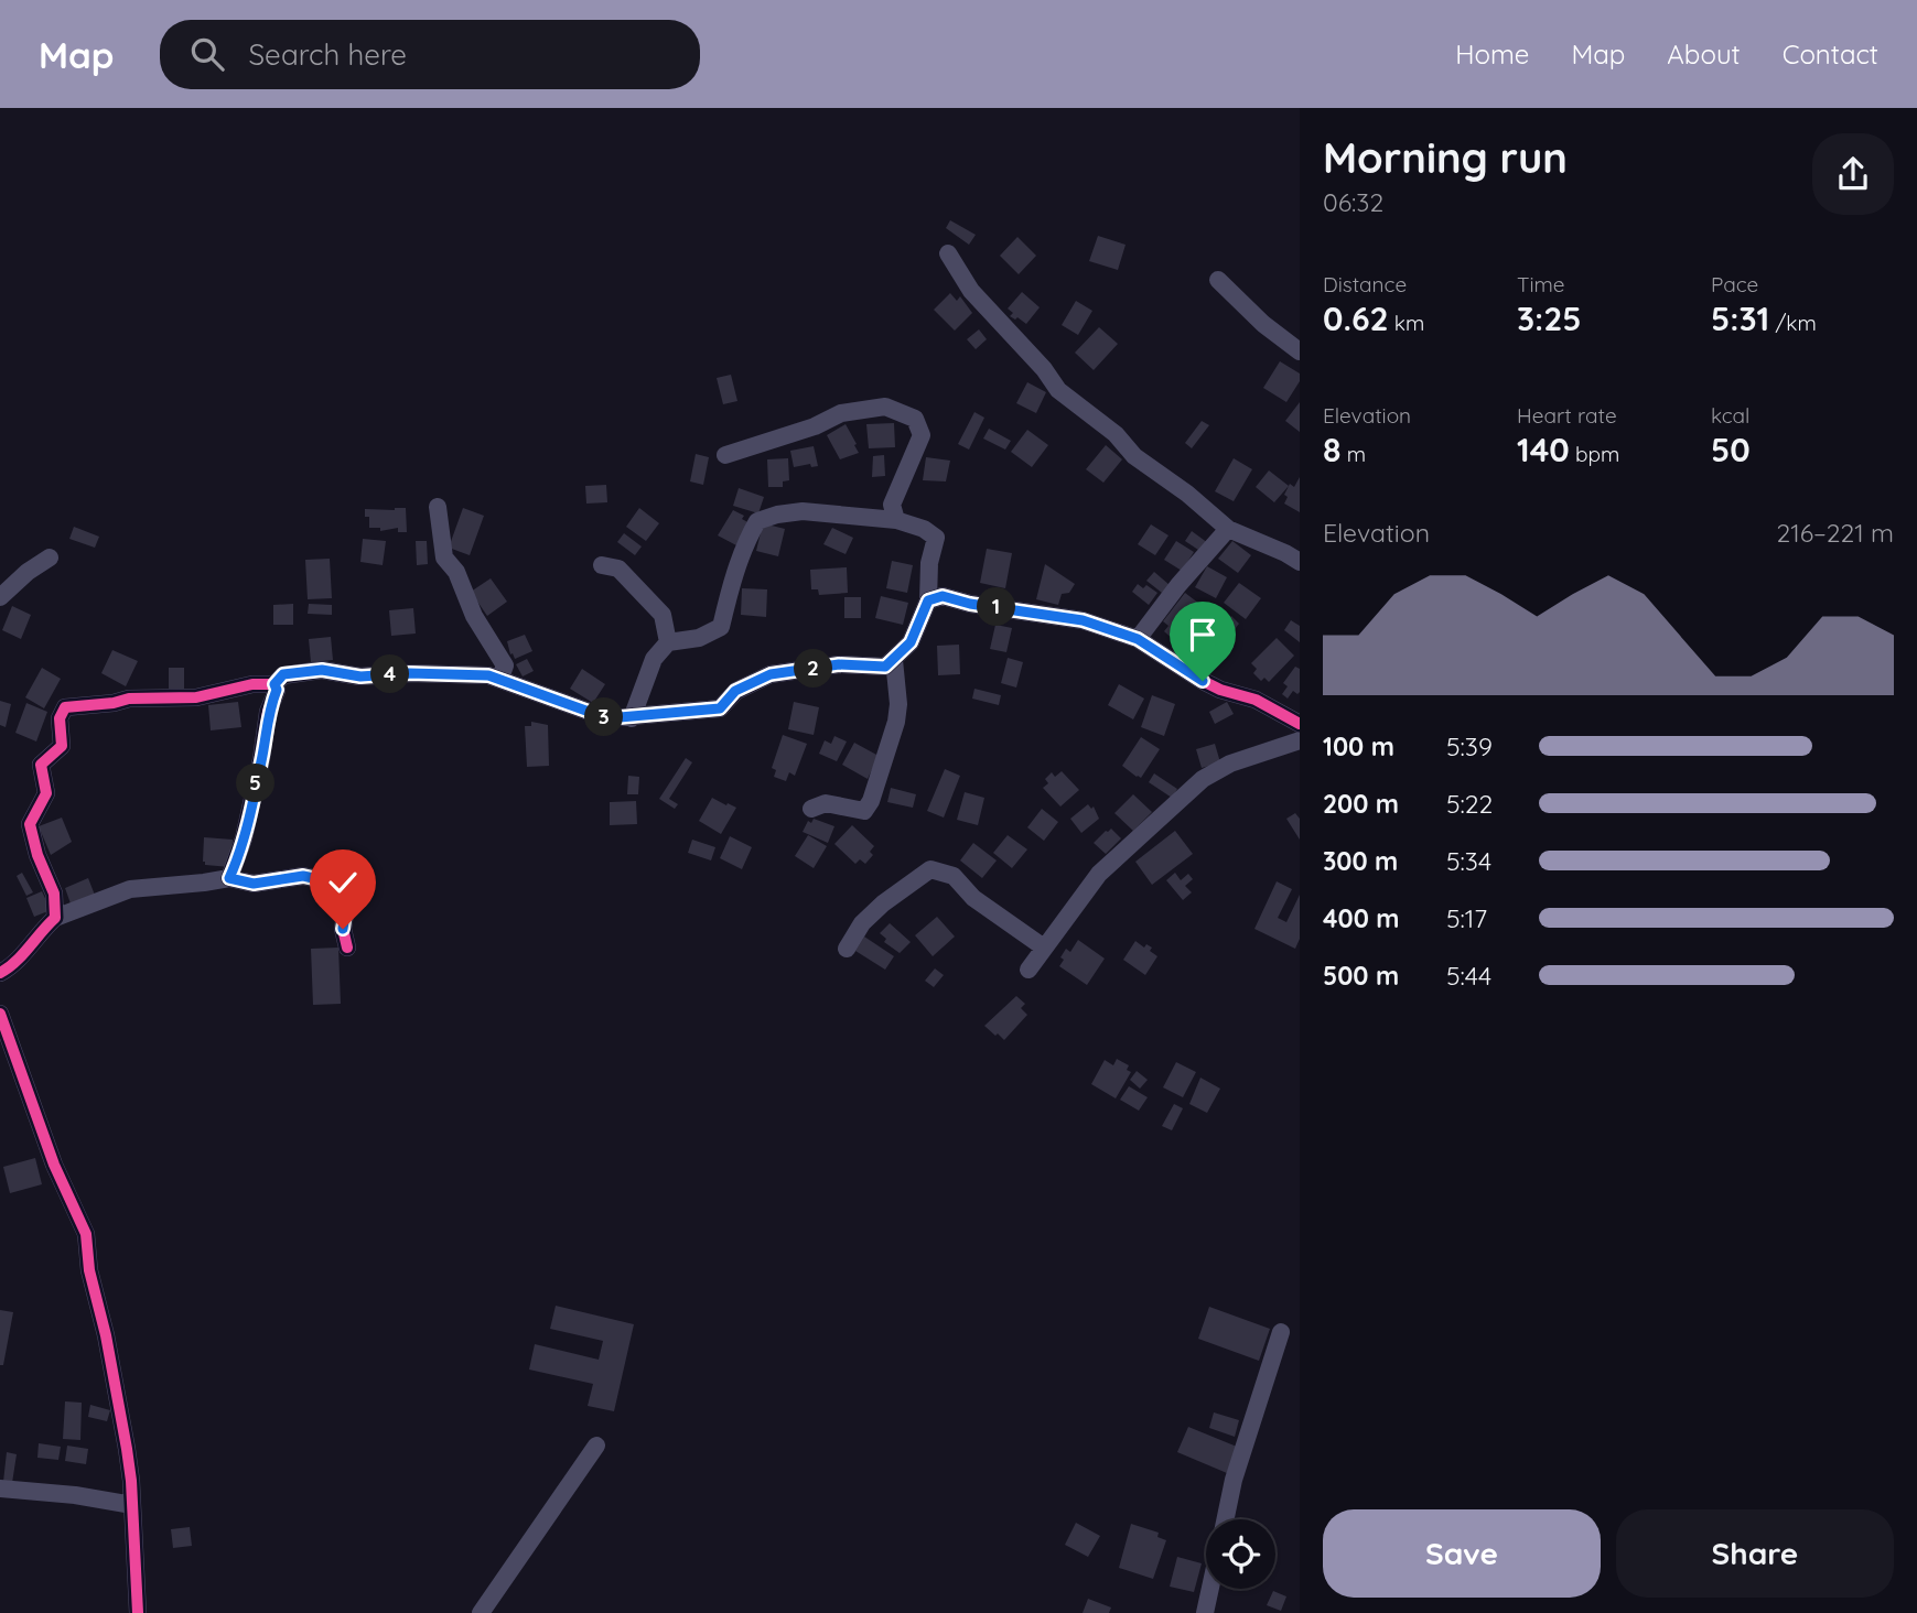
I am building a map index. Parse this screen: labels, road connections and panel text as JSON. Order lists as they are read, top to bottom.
{
  "page": {
    "header": "Map",
    "search": "Search here",
    "nav": [
      "Home",
      "Map",
      "About",
      "Contact"
    ],
    "heading": ["Morning run", "06:32"],
    "stats": [
      ["Distance", "0.62 km"],
      ["Time", "3:25"],
      ["Pace", "5:31 /km"],
      ["Elevation", "8 m"],
      ["Heart rate", "140 bpm"],
      ["kcal", "50"]
    ],
    "chart": ["Elevation", "216–221 m"],
    "pins": [
      "1",
      "2",
      "4",
      "3",
      "5"
    ],
    "list": [
      {
        "name": "100 m",
        "note": "5:39"
      },
      {
        "name": "200 m",
        "note": "5:22"
      },
      {
        "name": "300 m",
        "note": "5:34"
      },
      {
        "name": "400 m",
        "note": "5:17"
      },
      {
        "name": "500 m",
        "note": "5:44"
      }
    ],
    "buttons": ["Save", "Share"]
  }
}
